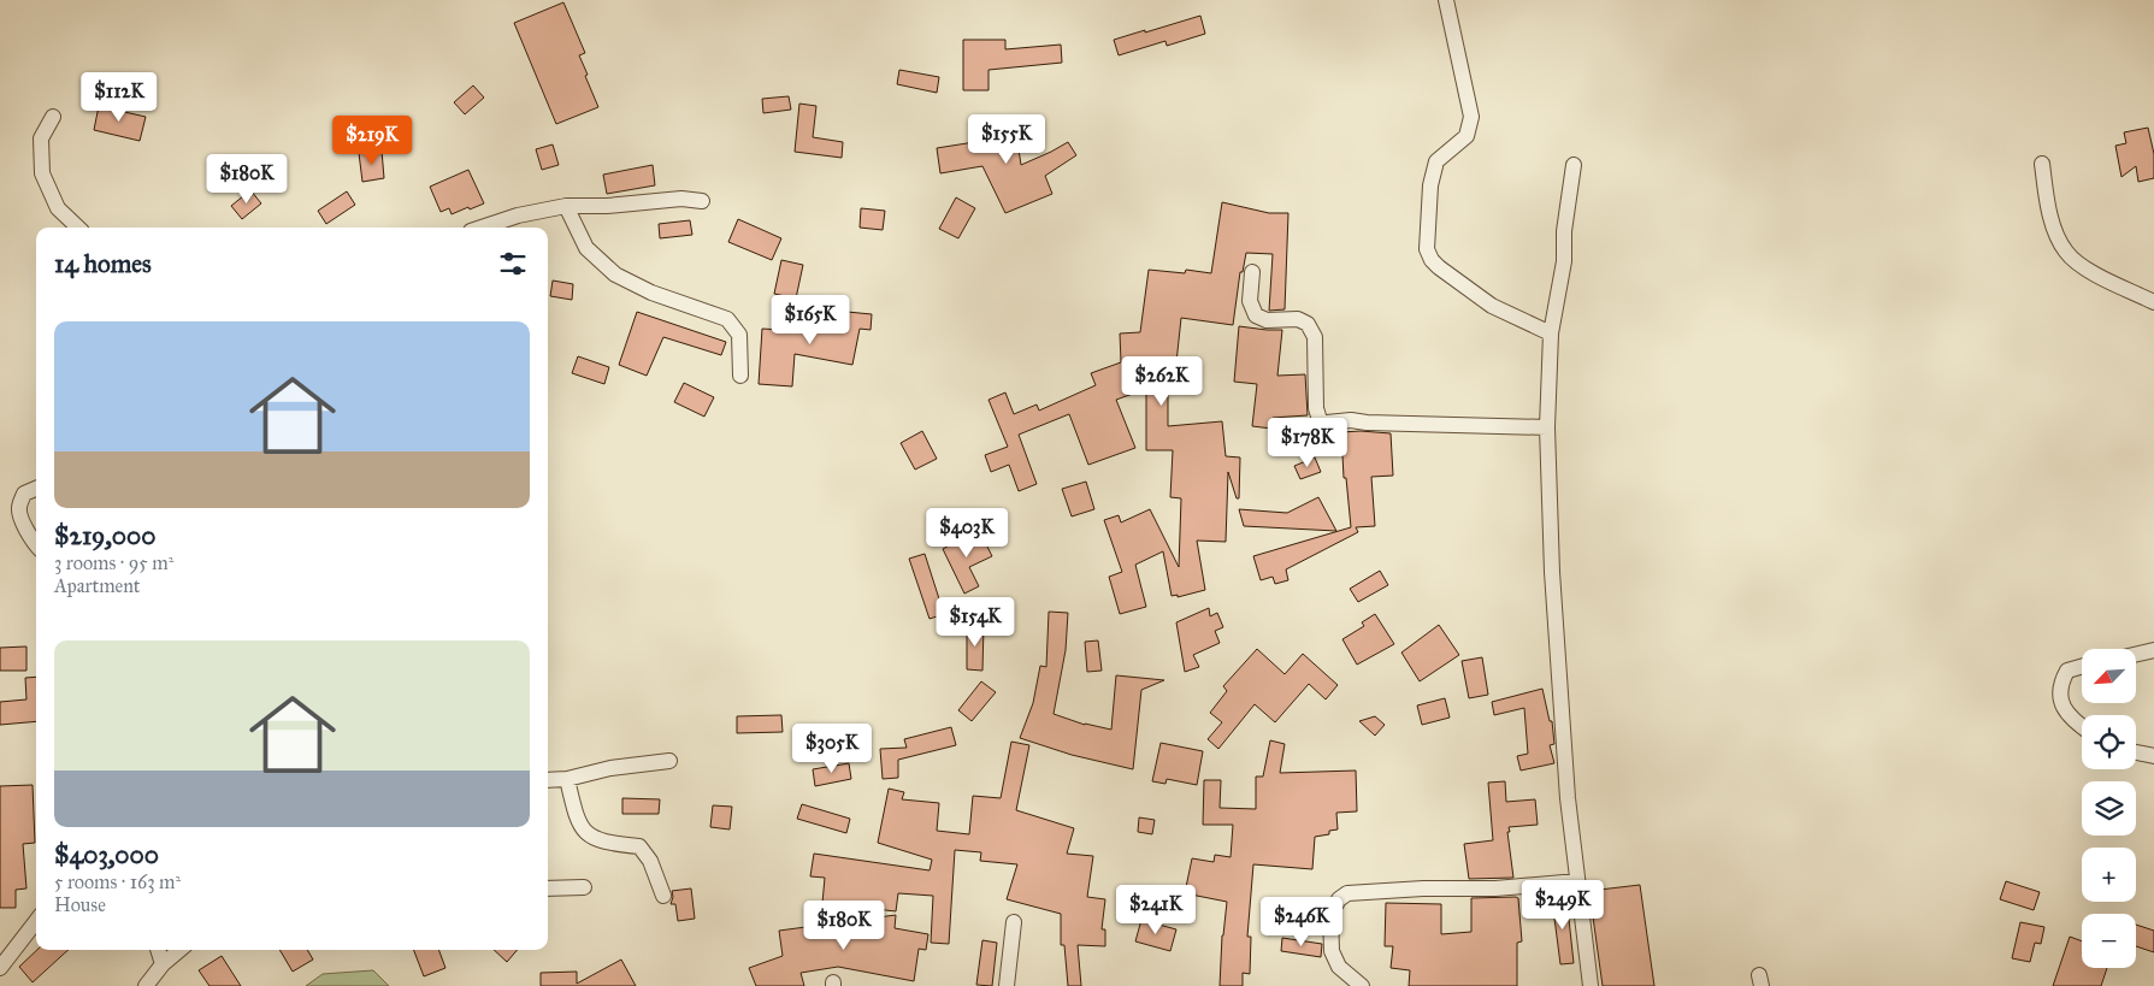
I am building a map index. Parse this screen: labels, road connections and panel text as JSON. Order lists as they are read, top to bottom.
{
  "north": "bottom left",
  "page": {
    "price": [
      "$112K",
      "$155K",
      "$219K",
      "$180K",
      "$165K",
      "$262K",
      "$178K",
      "$403K",
      "$154K",
      "$305K",
      "$249K",
      "$241K",
      "$246K",
      "$180K"
    ],
    "heading": "14 homes",
    "list": [
      {
        "name": "$219,000",
        "note": "3 rooms · 95 m² · Apartment"
      },
      {
        "name": "$403,000",
        "note": "5 rooms · 163 m² · House"
      }
    ],
    "map_buttons": ["+", "−"]
  }
}
